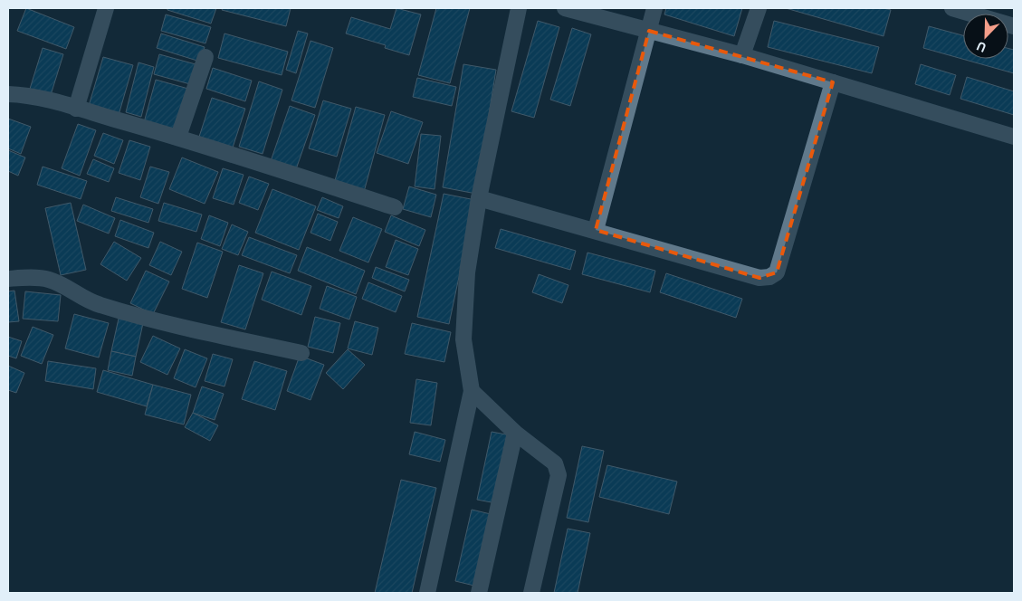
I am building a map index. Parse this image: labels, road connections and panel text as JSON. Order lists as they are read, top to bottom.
{
  "north": "bottom left"
}
